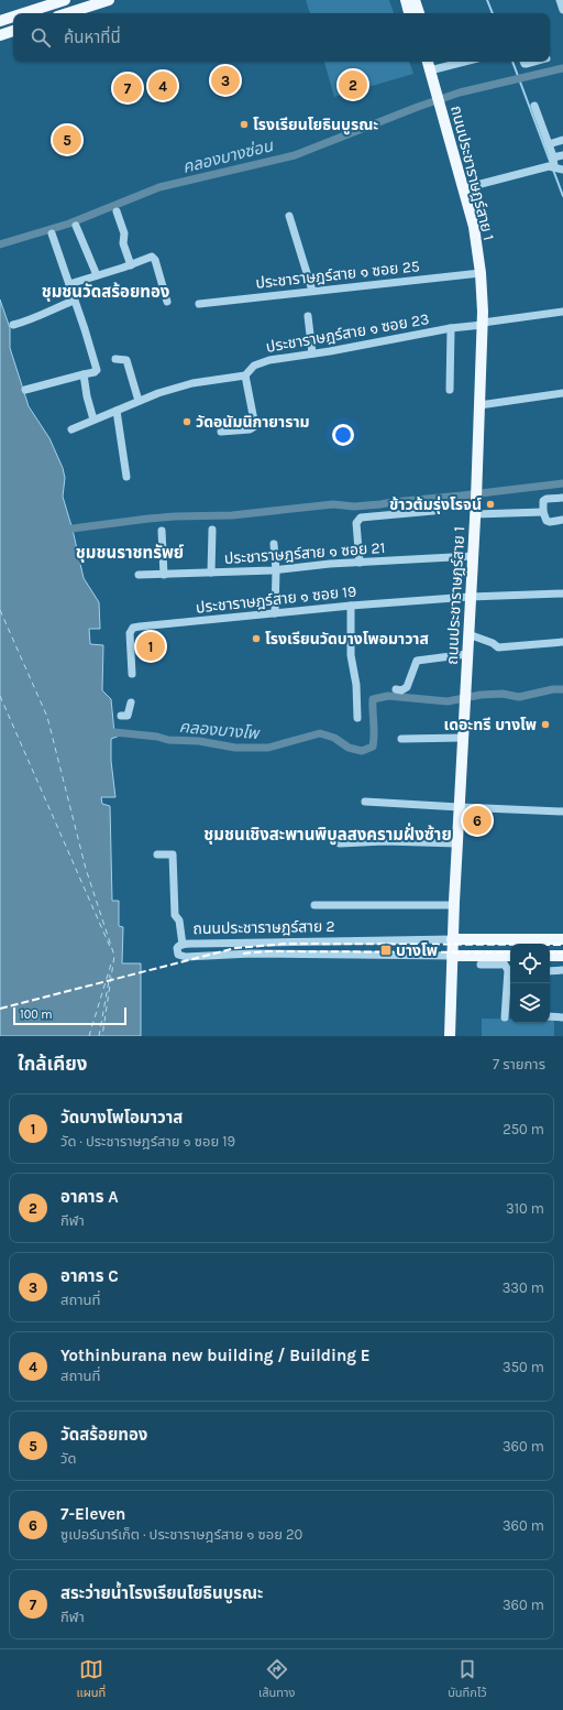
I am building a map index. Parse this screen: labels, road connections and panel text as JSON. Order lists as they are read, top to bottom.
{
  "streets": {
    "main road": ["ถนนประชาราษฎร์สาย 1", "ถนนประชาราษฎร์สาย 2"],
    "street": [
      "ประชาราษฎร์สาย ๑ ซอย 25",
      "ประชาราษฎร์สาย ๑ ซอย 23",
      "ประชาราษฎร์สาย ๑ ซอย 21",
      "ประชาราษฎร์สาย ๑ ซอย 19"
    ]
  },
  "crossings": [
    ["ถนนประชาราษฎร์สาย 1", "ประชาราษฎร์สาย ๑ ซอย 25"],
    ["ถนนประชาราษฎร์สาย 1", "ประชาราษฎร์สาย ๑ ซอย 23"],
    ["ถนนประชาราษฎร์สาย 1", "ประชาราษฎร์สาย ๑ ซอย 21"],
    ["ถนนประชาราษฎร์สาย 1", "ประชาราษฎร์สาย ๑ ซอย 19"],
    ["ถนนประชาราษฎร์สาย 1", "ถนนประชาราษฎร์สาย 2"]
  ],
  "districts": ["ชุมชนวัดสร้อยทอง", "ชุมชนราชทรัพย์", "ชุมชนเชิงสะพานพิบูลสงครามฝั่งซ้าย"],
  "water": ["คลองบางซ่อน", "คลองบางโพ"],
  "places": {
    "other": [
      "โรงเรียนโยธินบูรณะ",
      "วัดอนัมนิกายาราม",
      "ข้าวต้มรุ่งโรจน์",
      "โรงเรียนวัดบางโพอมาวาส",
      "เดอะทรี บางโพ"
    ],
    "transit": ["บางโพ"]
  },
  "scale_bar": "100 m",
  "page": {
    "search": "ค้นหาที่นี่",
    "pins": [
      "3",
      "2",
      "4",
      "7",
      "5",
      "1",
      "6"
    ],
    "scale": "100 m",
    "heading": ["ใกล้เคียง", "7 รายการ"],
    "list": [
      {
        "mark": "1",
        "name": "วัดบางโพโอมาวาส",
        "note": "วัด · ประชาราษฎร์สาย ๑ ซอย 19",
        "value": "250 m"
      },
      {
        "mark": "2",
        "name": "อาคาร A",
        "note": "กีฬา",
        "value": "310 m"
      },
      {
        "mark": "3",
        "name": "อาคาร C",
        "note": "สถานที่",
        "value": "330 m"
      },
      {
        "mark": "4",
        "name": "Yothinburana new building / Building E",
        "note": "สถานที่",
        "value": "350 m"
      },
      {
        "mark": "5",
        "name": "วัดสร้อยทอง",
        "note": "วัด",
        "value": "360 m"
      },
      {
        "mark": "6",
        "name": "7-Eleven",
        "note": "ซูเปอร์มาร์เก็ต · ประชาราษฎร์สาย ๑ ซอย 20",
        "value": "360 m"
      },
      {
        "mark": "7",
        "name": "สระว่ายนํ้าโรงเรียนโยธินบูรณะ",
        "note": "กีฬา",
        "value": "360 m"
      }
    ],
    "nav": ["แผนที่", "เส้นทาง", "บันทึกไว้"]
  }
}
